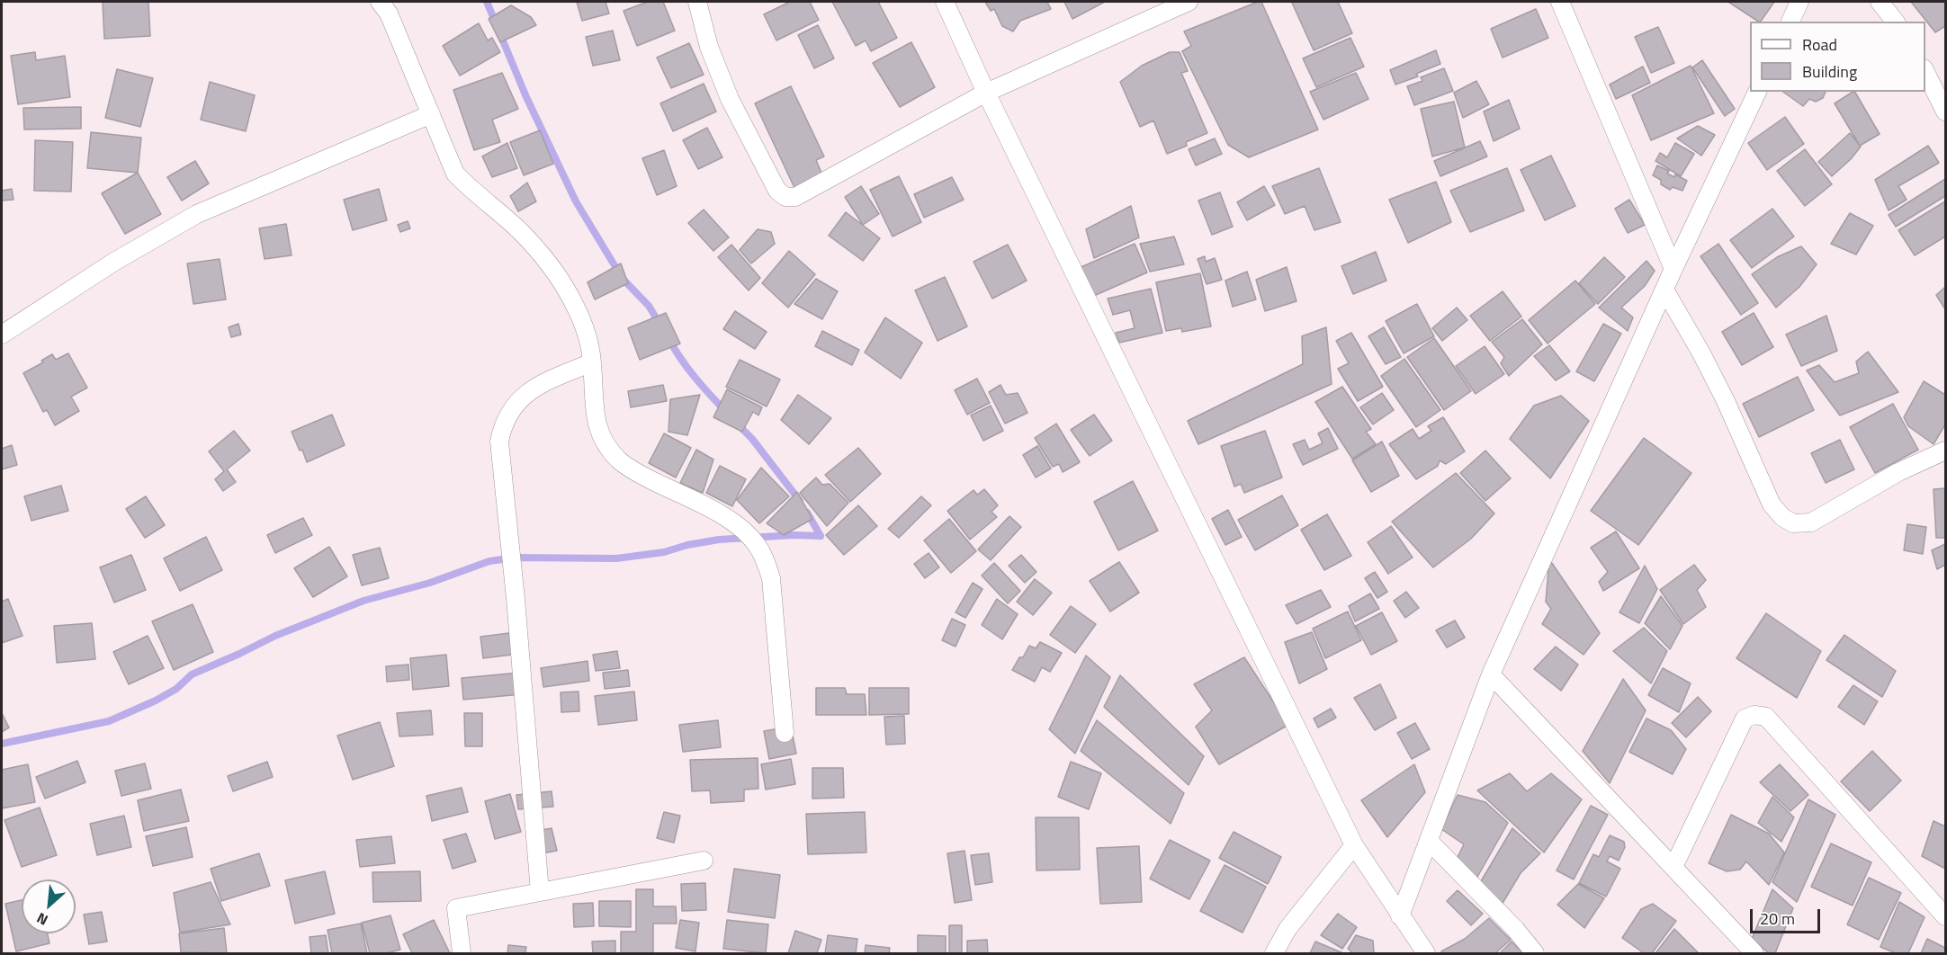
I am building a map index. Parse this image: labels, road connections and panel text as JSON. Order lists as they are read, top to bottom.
{
  "legend": ["Road", "Building"],
  "scale_bar": "20 m",
  "north": "bottom left"
}
